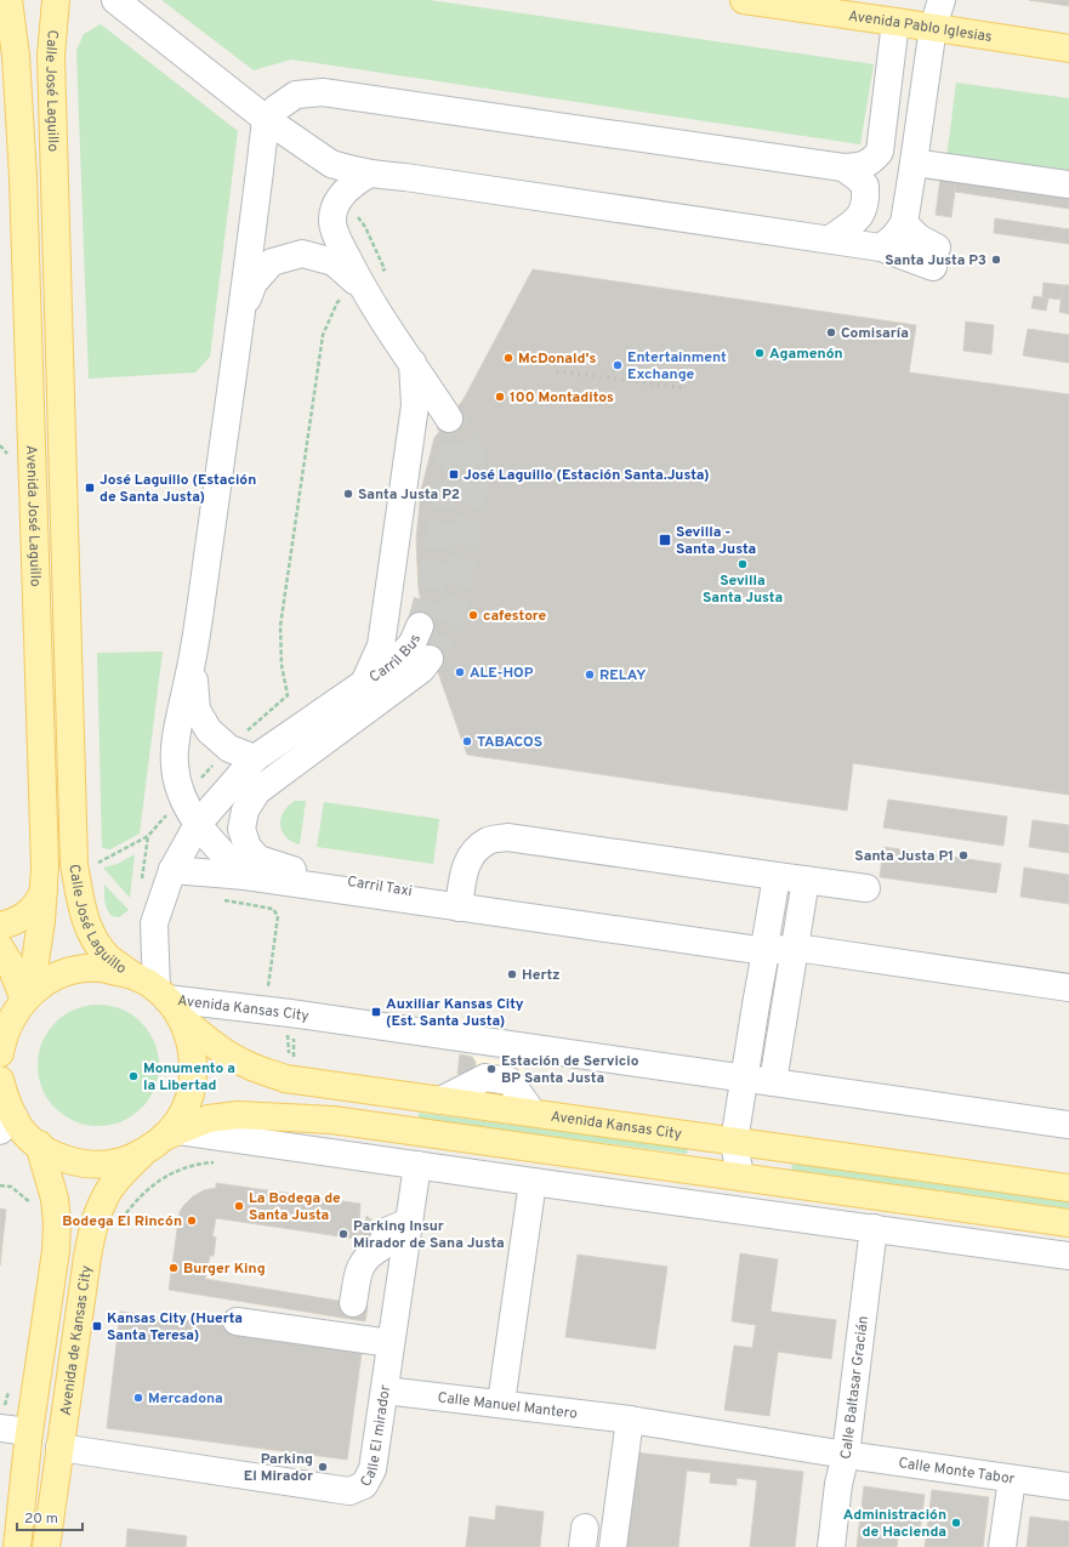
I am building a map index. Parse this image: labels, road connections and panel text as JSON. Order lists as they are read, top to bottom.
{
  "streets": {
    "main road": [
      "Avenida Pablo Iglesias",
      "Calle José Laguillo",
      "Avenida José Laguillo",
      "Avenida Kansas City",
      "Avenida de Kansas City"
    ],
    "street": [
      "Carril Bus",
      "Carril Taxi",
      "Calle Baltasar Gracián",
      "Calle Manuel Mantero",
      "Calle El mirador",
      "Calle Monte Tabor"
    ]
  },
  "crossings": [
    ["Calle José Laguillo", "Avenida José Laguillo"],
    ["Carril Bus", "Avenida Kansas City"],
    ["Avenida de Kansas City", "Calle El mirador"],
    ["Calle Baltasar Gracián", "Calle Manuel Mantero"],
    ["Calle Baltasar Gracián", "Calle Monte Tabor"],
    ["Calle Manuel Mantero", "Calle El mirador"],
    ["Calle Manuel Mantero", "Calle Monte Tabor"]
  ],
  "places": {
    "other": [
      "Santa Justa P3",
      "Comisaría",
      "Agamenón",
      "McDonald's",
      "Entertainment Exchange",
      "100 Montaditos",
      "Santa Justa P2",
      "Sevilla Santa Justa",
      "cafestore",
      "ALE-HOP",
      "RELAY",
      "TABACOS",
      "Santa Justa P1",
      "Hertz",
      "Estación de Servicio BP Santa Justa",
      "Monumento a la Libertad",
      "La Bodega de Santa Justa",
      "Bodega El Rincón",
      "Parking Insur Mirador de Sana Justa",
      "Burger King",
      "Mercadona",
      "Parking El Mirador",
      "Administración de Hacienda"
    ],
    "transit": [
      "José Laguillo (Estación Santa.Justa)",
      "José Laguillo (Estación de Santa Justa)",
      "Sevilla - Santa Justa",
      "Auxiliar Kansas City (Est. Santa Justa)",
      "Kansas City (Huerta Santa Teresa)"
    ]
  },
  "scale_bar": "20 m"
}
